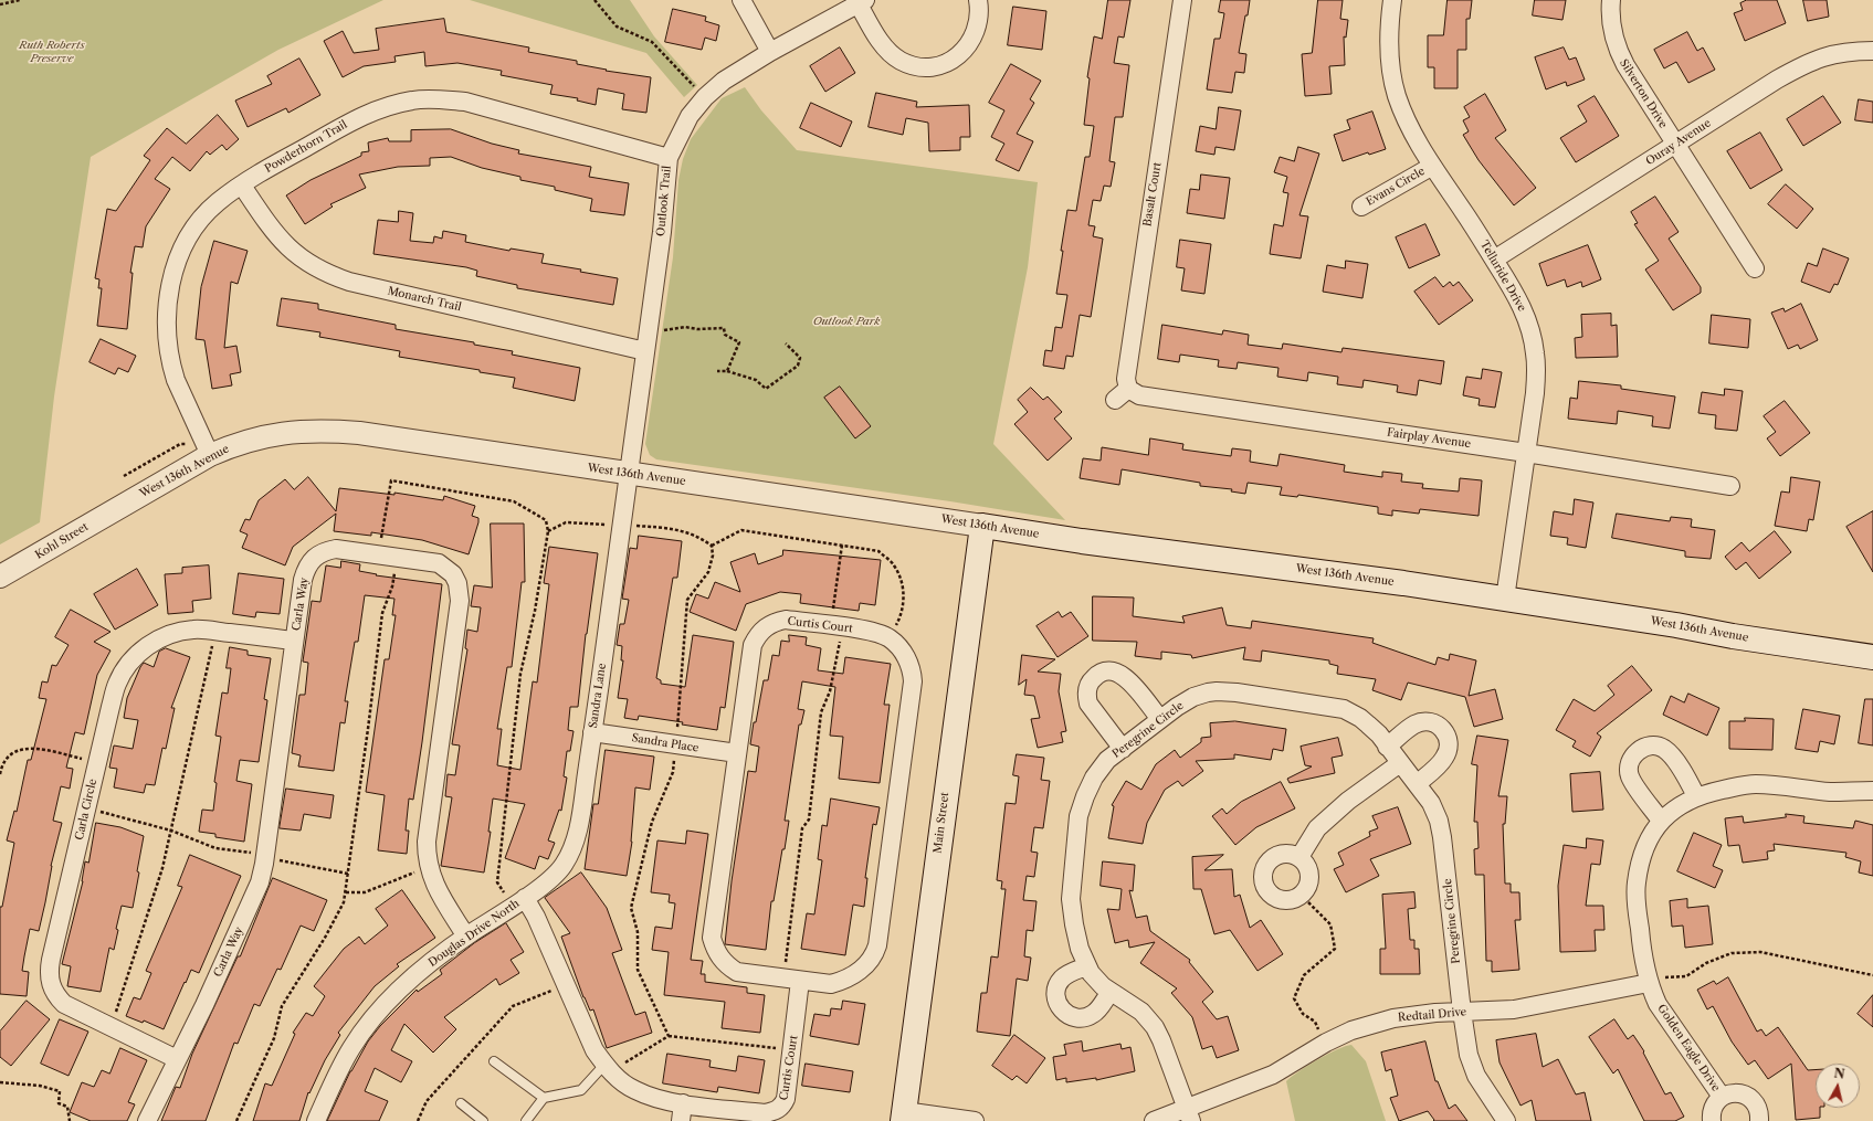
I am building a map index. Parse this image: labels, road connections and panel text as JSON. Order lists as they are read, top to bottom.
{
  "streets": {
    "main road": ["West 136th Avenue", "Main Street"],
    "street": [
      "Silverton Drive",
      "Ouray Avenue",
      "Powderhorn Trail",
      "Evans Circle",
      "Basalt Court",
      "Outlook Trail",
      "Telluride Drive",
      "Monarch Trail",
      "Fairplay Avenue",
      "Kohl Street",
      "Carla Way",
      "Curtis Court",
      "Sandra Lane",
      "Peregrine Circle",
      "Sandra Place",
      "Carla Circle",
      "Douglas Drive North",
      "Redtail Drive",
      "Golden Eagle Drive"
    ]
  },
  "crossings": [
    ["Silverton Drive", "Ouray Avenue"],
    ["Ouray Avenue", "Telluride Drive"],
    ["Powderhorn Trail", "Outlook Trail"],
    ["Powderhorn Trail", "Monarch Trail"],
    ["Powderhorn Trail", "West 136th Avenue"],
    ["Evans Circle", "Telluride Drive"],
    ["Basalt Court", "Fairplay Avenue"],
    ["Outlook Trail", "Monarch Trail"],
    ["Outlook Trail", "West 136th Avenue"],
    ["Outlook Trail", "Sandra Lane"],
    ["Telluride Drive", "Fairplay Avenue"],
    ["Telluride Drive", "West 136th Avenue"],
    ["West 136th Avenue", "Kohl Street"],
    ["West 136th Avenue", "Sandra Lane"],
    ["West 136th Avenue", "Main Street"],
    ["Carla Way", "Carla Circle"],
    ["Carla Way", "Douglas Drive North"],
    ["Curtis Court", "Sandra Place"],
    ["Curtis Court", "Douglas Drive North"],
    ["Sandra Lane", "Sandra Place"],
    ["Sandra Lane", "Douglas Drive North"],
    ["Peregrine Circle", "Redtail Drive"],
    ["Redtail Drive", "Golden Eagle Drive"]
  ],
  "parks": ["Ruth Roberts Preserve", "Outlook Park"],
  "north": "top"
}
